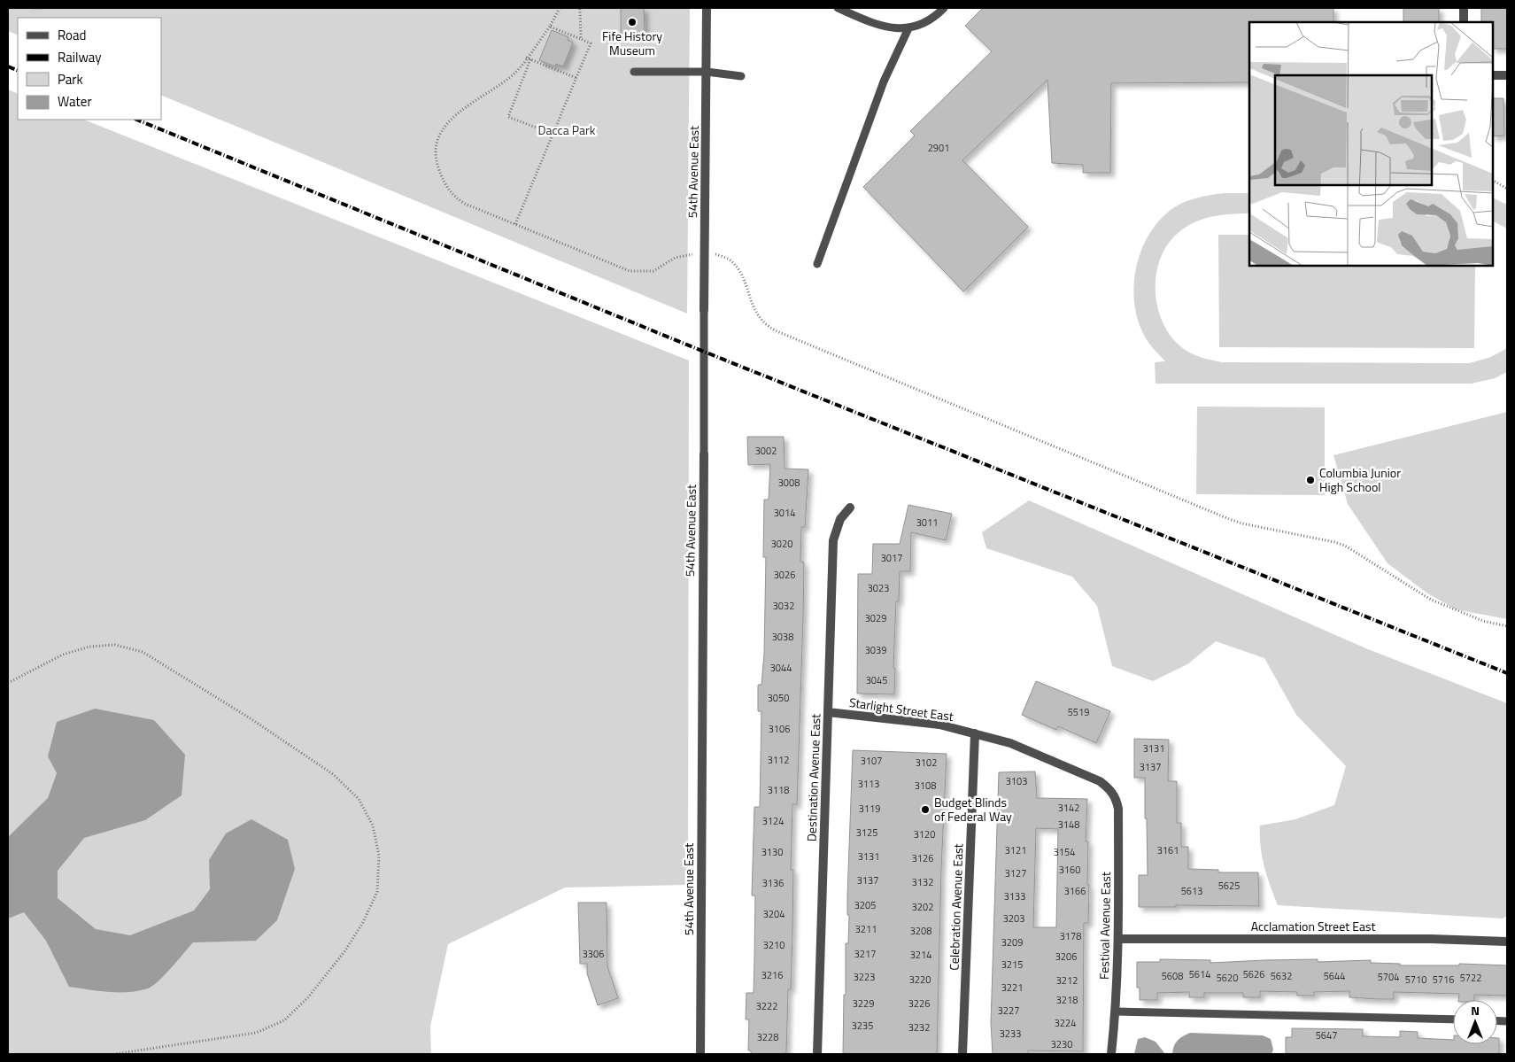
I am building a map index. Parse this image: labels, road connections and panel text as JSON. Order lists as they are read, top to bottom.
{
  "streets": {
    "street": [
      "54th Avenue East",
      "Starlight Street East",
      "Destination Avenue East",
      "Celebration Avenue East",
      "Festival Avenue East",
      "Acclamation Street East"
    ]
  },
  "crossings": [
    ["Starlight Street East", "Destination Avenue East"],
    ["Starlight Street East", "Celebration Avenue East"],
    ["Starlight Street East", "Festival Avenue East"],
    ["Festival Avenue East", "Acclamation Street East"]
  ],
  "parks": ["Dacca Park"],
  "places": ["Fife History Museum", "Columbia Junior High School", "Budget Blinds of Federal Way"],
  "house_numbers": [
    "2901",
    "3002",
    "3008",
    "3014",
    "3011",
    "3020",
    "3017",
    "3026",
    "3023",
    "3032",
    "3029",
    "3038",
    "3039",
    "3044",
    "3045",
    "3050",
    "5519",
    "3106",
    "3131",
    "3112",
    "3107",
    "3102",
    "3137",
    "3103",
    "3113",
    "3108",
    "3118",
    "3142",
    "3119",
    "3124",
    "3148",
    "3125",
    "3120",
    "3121",
    "3161",
    "3130",
    "3154",
    "3131",
    "3126",
    "3160",
    "3127",
    "3137",
    "3132",
    "3136",
    "5625",
    "3166",
    "5613",
    "3133",
    "3205",
    "3202",
    "3204",
    "3203",
    "3211",
    "3208",
    "3178",
    "3209",
    "3210",
    "3306",
    "3217",
    "3214",
    "3206",
    "3215",
    "5614",
    "5626",
    "3216",
    "5608",
    "5632",
    "5644",
    "3223",
    "5704",
    "5620",
    "5722",
    "3220",
    "5710",
    "5716",
    "3212",
    "3221",
    "3218",
    "3229",
    "3226",
    "3222",
    "3227",
    "3224",
    "3235",
    "3232",
    "3233",
    "5647",
    "3228",
    "3230"
  ],
  "legend": [
    "Road",
    "Railway",
    "Park",
    "Water"
  ],
  "north": "top"
}
